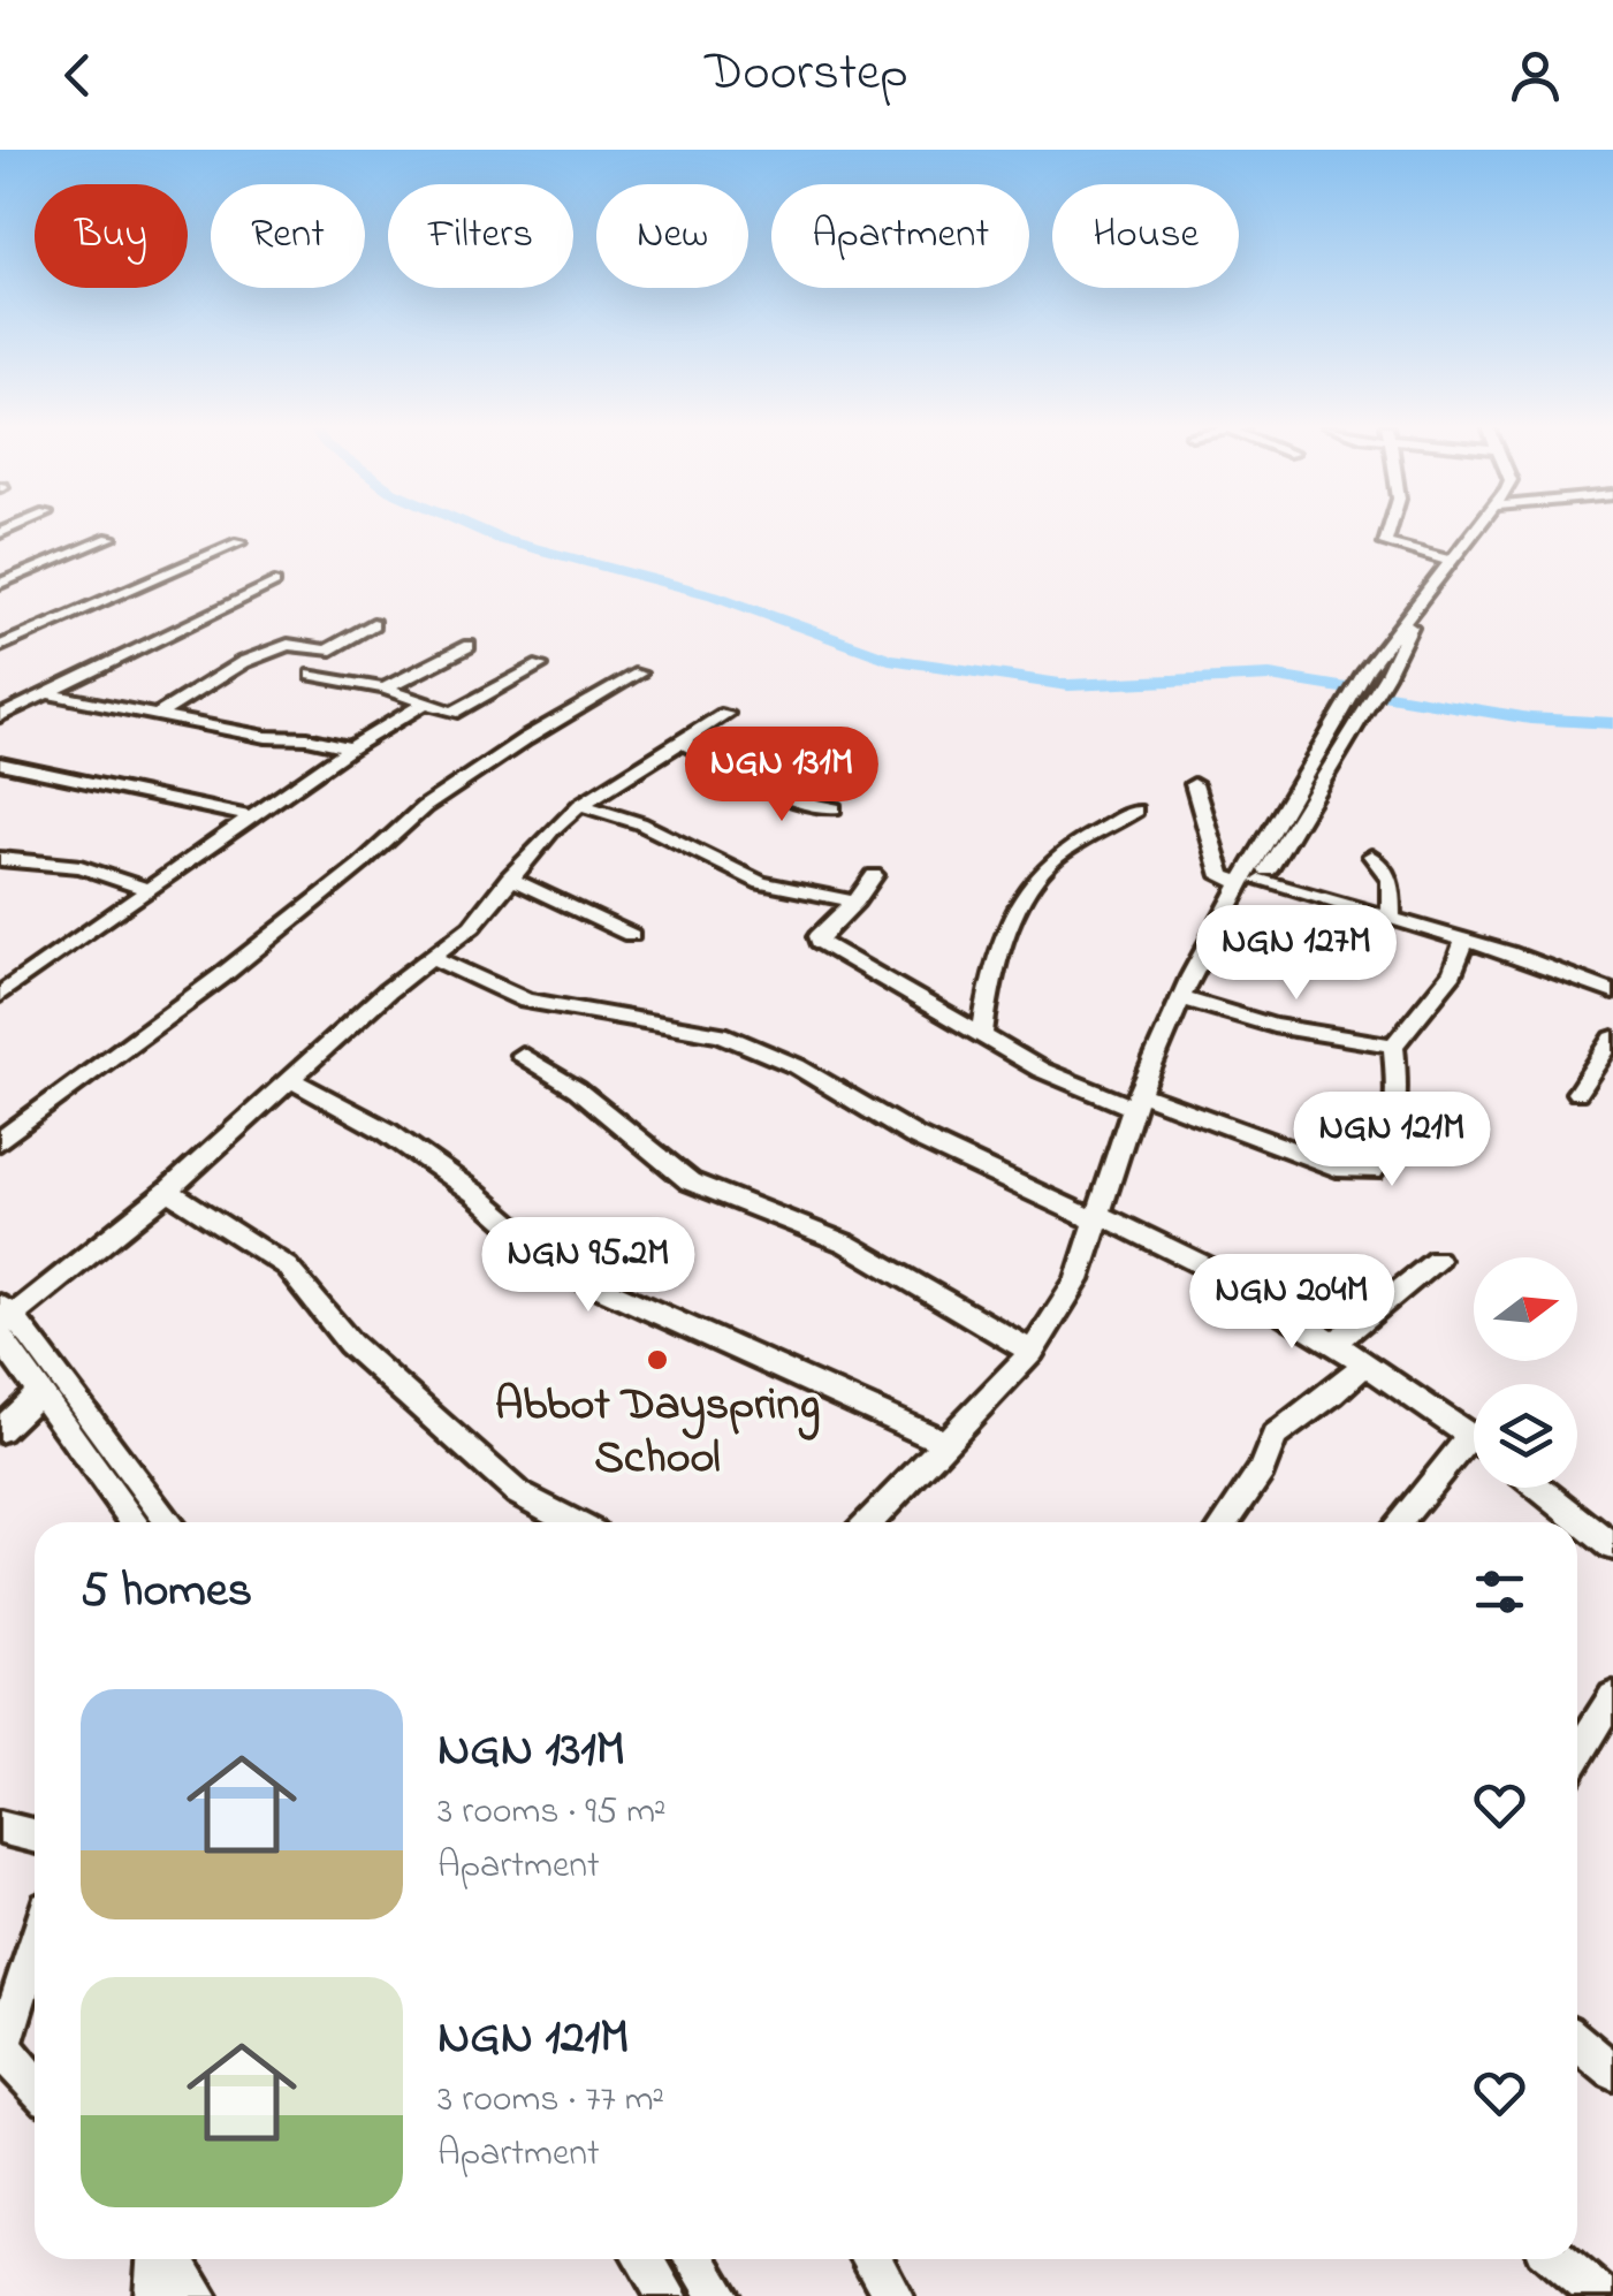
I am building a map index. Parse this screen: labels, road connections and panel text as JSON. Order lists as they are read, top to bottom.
{
  "places": ["Abbot Dayspring School"],
  "north": "right",
  "page": {
    "header": "Doorstep",
    "chip": [
      "Buy",
      "Rent",
      "Filters",
      "New",
      "Apartment",
      "House"
    ],
    "price": [
      "NGN 131M",
      "NGN 127M",
      "NGN 121M",
      "NGN 95.2M",
      "NGN 204M"
    ],
    "heading": "5 homes",
    "list": [
      {
        "name": "NGN 131M",
        "note": "3 rooms · 95 m² · Apartment"
      },
      {
        "name": "NGN 121M",
        "note": "3 rooms · 77 m² · Apartment"
      }
    ]
  }
}
